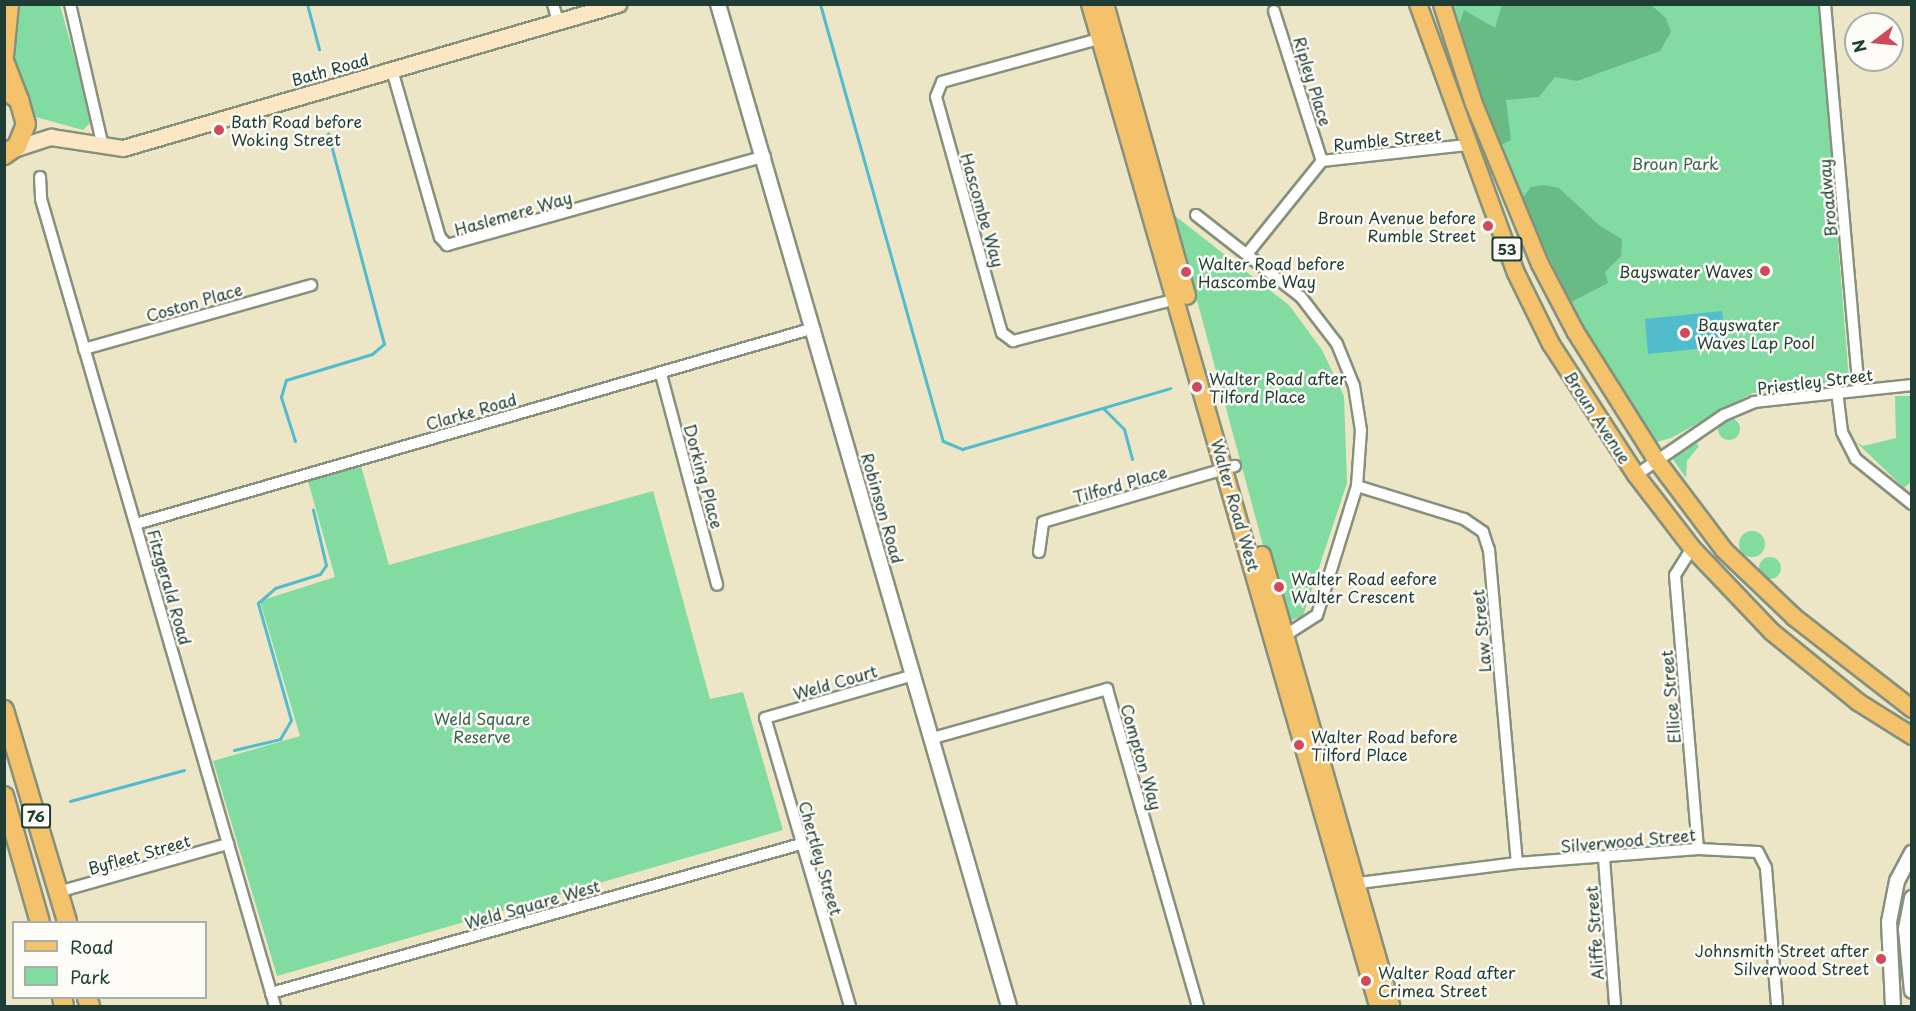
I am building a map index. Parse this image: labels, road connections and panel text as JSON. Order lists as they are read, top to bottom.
{
  "streets": {
    "highway": ["76"],
    "main road": [
      "Bath Road",
      "53",
      "Broun Avenue",
      "Walter Road West"
    ],
    "street": [
      "Ripley Place",
      "Rumble Street",
      "Broadway",
      "Hascombe Way",
      "Haslemere Way",
      "Coston Place",
      "Priestley Street",
      "Clarke Road",
      "Dorking Place",
      "Tilford Place",
      "Robinson Road",
      "Fitzgerald Road",
      "Law Street",
      "Weld Court",
      "Ellice Street",
      "Compton Way",
      "Silverwood Street",
      "Byfleet Street",
      "Chertley Street",
      "Weld Square West",
      "Aliffe Street"
    ]
  },
  "crossings": [
    ["Bath Road", "Haslemere Way"],
    ["Ripley Place", "Rumble Street"],
    ["Rumble Street", "Broun Avenue"],
    ["Broadway", "Priestley Street"],
    ["Hascombe Way", "Walter Road West"],
    ["Haslemere Way", "Robinson Road"],
    ["Coston Place", "Fitzgerald Road"],
    ["Priestley Street", "Broun Avenue"],
    ["Clarke Road", "Dorking Place"],
    ["Clarke Road", "Robinson Road"],
    ["Clarke Road", "Fitzgerald Road"],
    ["Broun Avenue", "Ellice Street"],
    ["Tilford Place", "Walter Road West"],
    ["Walter Road West", "Silverwood Street"],
    ["Robinson Road", "Weld Court"],
    ["Robinson Road", "Compton Way"],
    ["Fitzgerald Road", "Byfleet Street"],
    ["Fitzgerald Road", "Weld Square West"],
    ["Law Street", "Silverwood Street"],
    ["Weld Court", "Chertley Street"],
    ["Ellice Street", "Silverwood Street"],
    ["76", "Byfleet Street"],
    ["Silverwood Street", "Aliffe Street"],
    ["Chertley Street", "Weld Square West"]
  ],
  "parks": ["Broun Park", "Weld Square Reserve"],
  "places": [
    "Bath Road before Woking Street",
    "Broun Avenue before Rumble Street",
    "Bayswater Waves",
    "Walter Road before Hascombe Way",
    "Bayswater Waves Lap Pool",
    "Walter Road after Tilford Place",
    "Walter Road eefore Walter Crescent",
    "Walter Road before Tilford Place",
    "Johnsmith Street after Silverwood Street",
    "Walter Road after Crimea Street"
  ],
  "legend": ["Road", "Park"],
  "north": "left"
}
